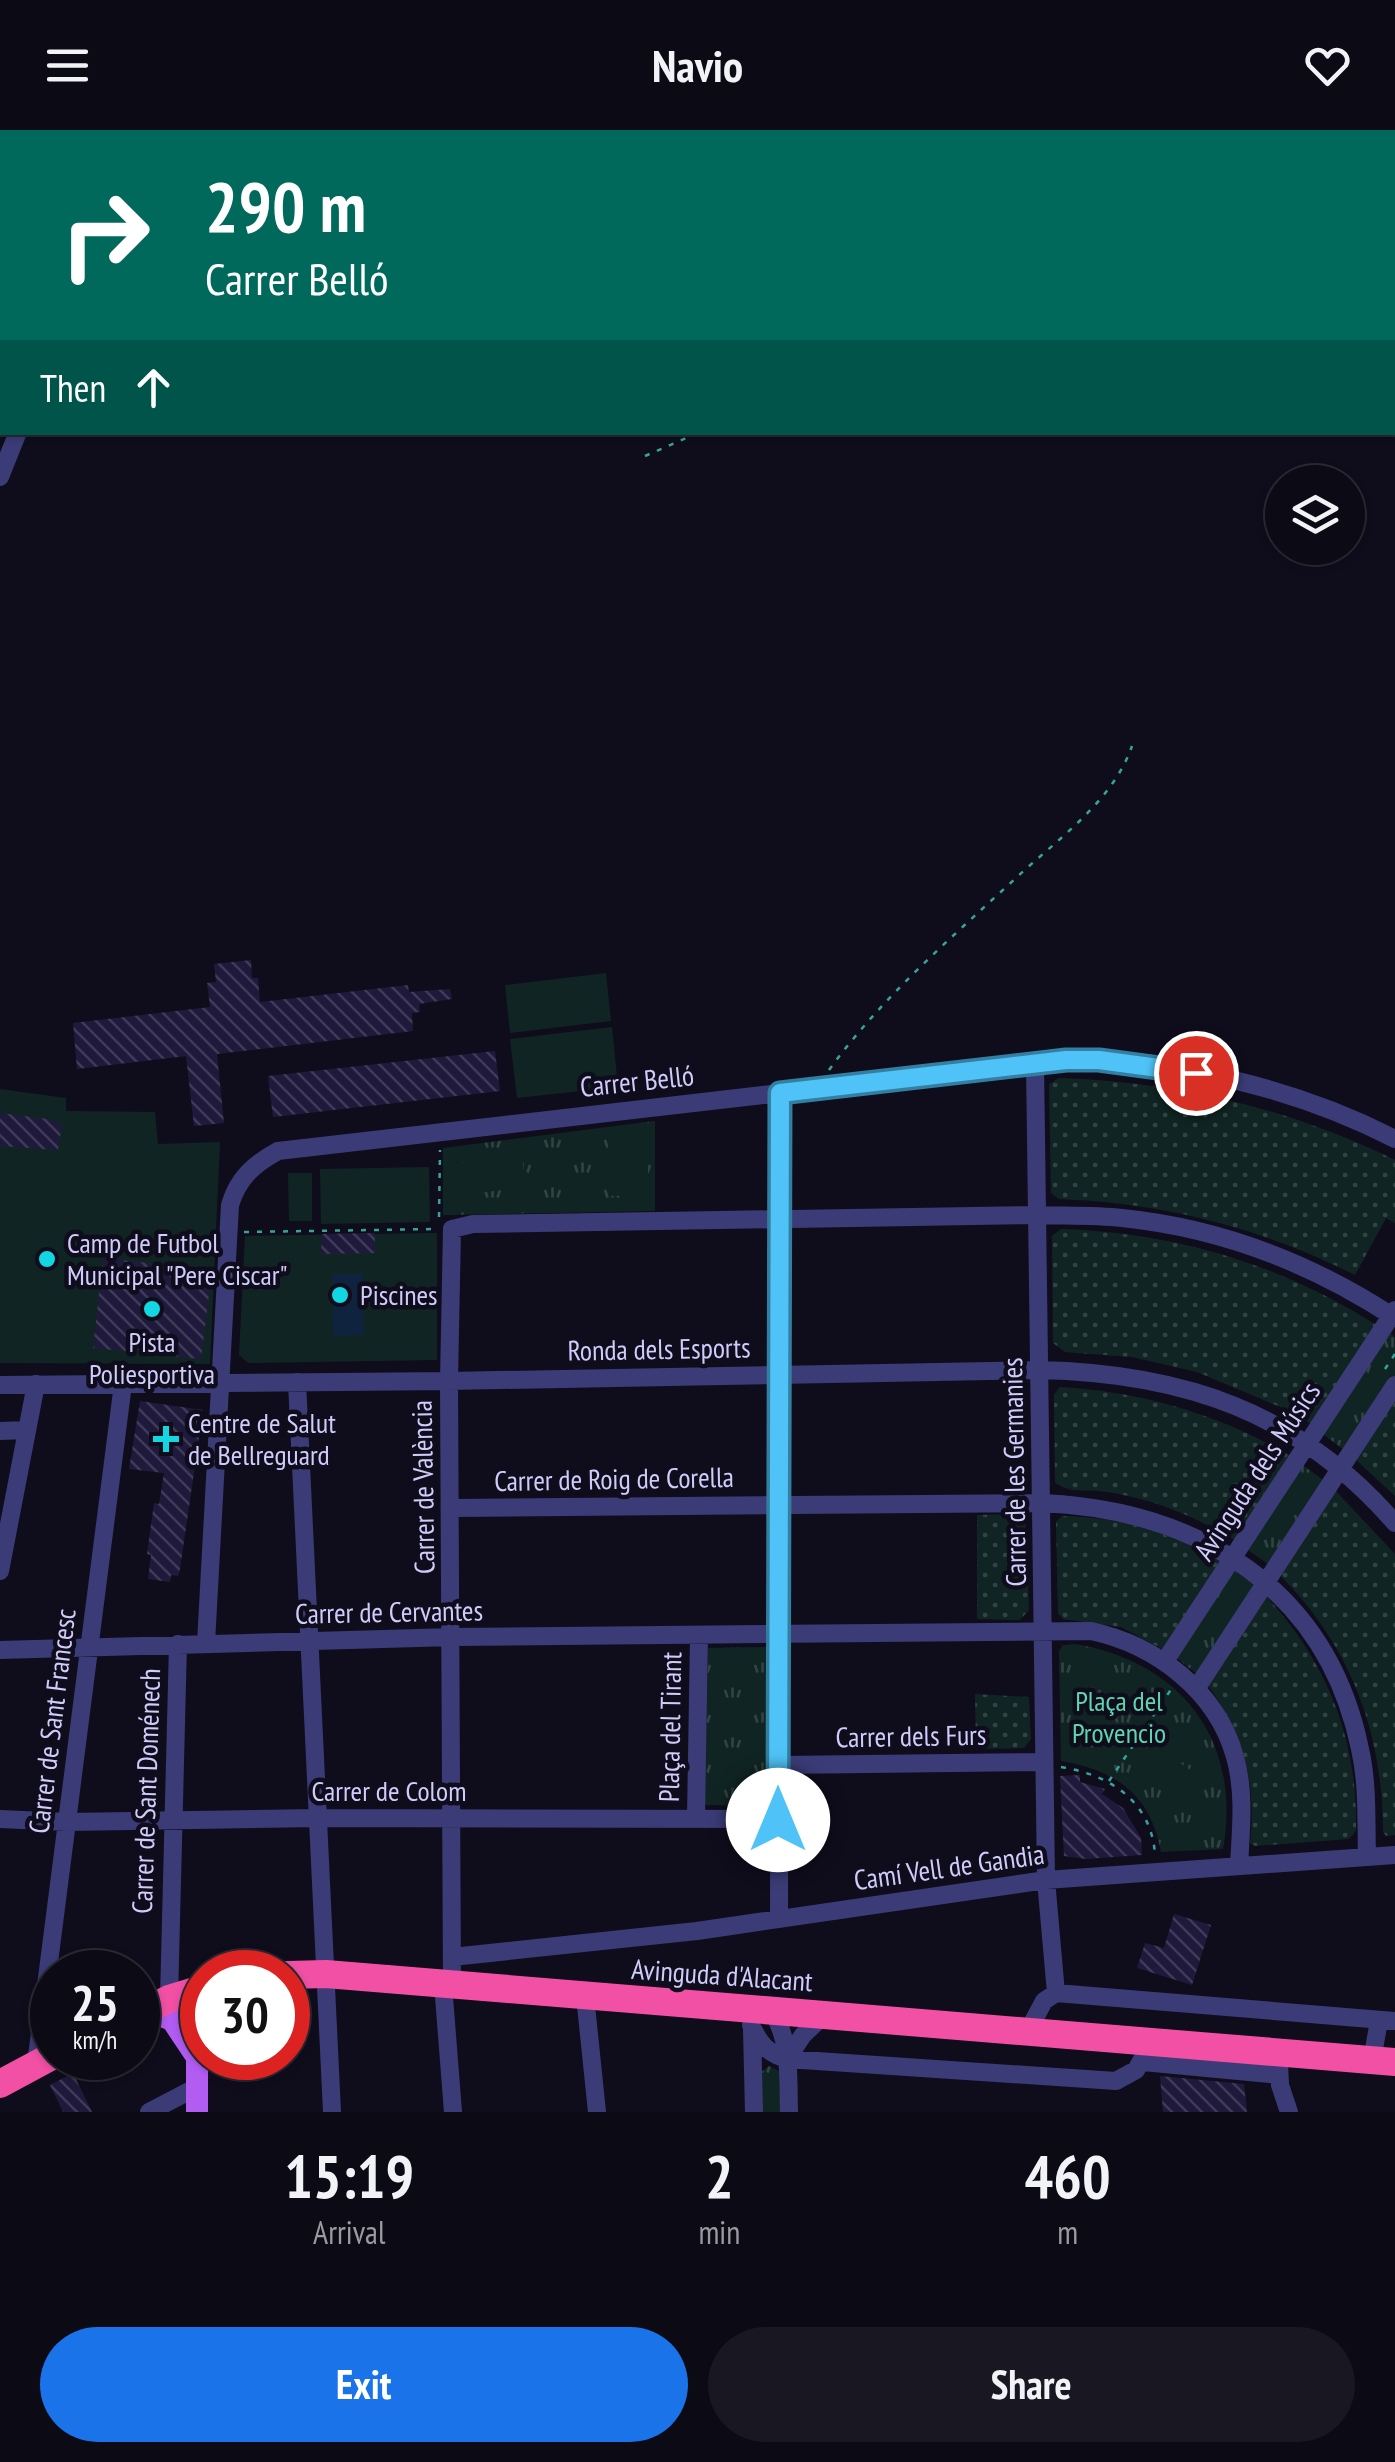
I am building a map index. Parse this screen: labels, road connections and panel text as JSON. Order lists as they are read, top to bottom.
{
  "streets": {
    "highway": ["Avinguda d'Alacant"],
    "street": [
      "Carrer Belló",
      "Ronda dels Esports",
      "Avinguda dels Músics",
      "Carrer de les Germanies",
      "Carrer de Roig de Corella",
      "Carrer de València",
      "Carrer de Cervantes",
      "Carrer de Sant Francesc",
      "Plaça del Tirant",
      "Carrer dels Furs",
      "Carrer de Sant Doménech",
      "Carrer de Colom",
      "Camí Vell de Gandia"
    ]
  },
  "crossings": [
    ["Carrer Belló", "Carrer de les Germanies"],
    ["Ronda dels Esports", "Avinguda dels Músics"],
    ["Ronda dels Esports", "Carrer de les Germanies"],
    ["Ronda dels Esports", "Carrer de València"],
    ["Ronda dels Esports", "Carrer de Sant Francesc"],
    ["Avinguda dels Músics", "Carrer de Roig de Corella"],
    ["Carrer de les Germanies", "Carrer de Roig de Corella"],
    ["Carrer de les Germanies", "Carrer de Cervantes"],
    ["Carrer de les Germanies", "Carrer dels Furs"],
    ["Carrer de les Germanies", "Camí Vell de Gandia"],
    ["Carrer de Roig de Corella", "Carrer de València"],
    ["Carrer de Roig de Corella", "Camí Vell de Gandia"],
    ["Carrer de València", "Carrer de Cervantes"],
    ["Carrer de València", "Carrer de Colom"],
    ["Carrer de València", "Camí Vell de Gandia"],
    ["Carrer de València", "Avinguda d'Alacant"],
    ["Carrer de Cervantes", "Carrer de Sant Francesc"],
    ["Carrer de Cervantes", "Plaça del Tirant"],
    ["Carrer de Cervantes", "Carrer de Sant Doménech"],
    ["Carrer de Sant Francesc", "Carrer de Colom"],
    ["Plaça del Tirant", "Carrer de Colom"],
    ["Carrer de Sant Doménech", "Carrer de Colom"],
    ["Camí Vell de Gandia", "Avinguda d'Alacant"]
  ],
  "parks": ["Plaça del Provencio"],
  "places": {
    "other": ["Camp de Futbol Municipal \"Pere Ciscar\"", "Piscines", "Pista Poliesportiva"],
    "health": ["Centre de Salut de Bellreguard"]
  },
  "page": {
    "header": "Navio",
    "turn": ["290 m", "Carrer Belló"],
    "then": "Then",
    "speed": "25 km/h",
    "limit": "30",
    "eta": [
      "15:19",
      "Arrival",
      "2",
      "min",
      "460",
      "m"
    ],
    "buttons": ["Exit", "Share"]
  }
}
